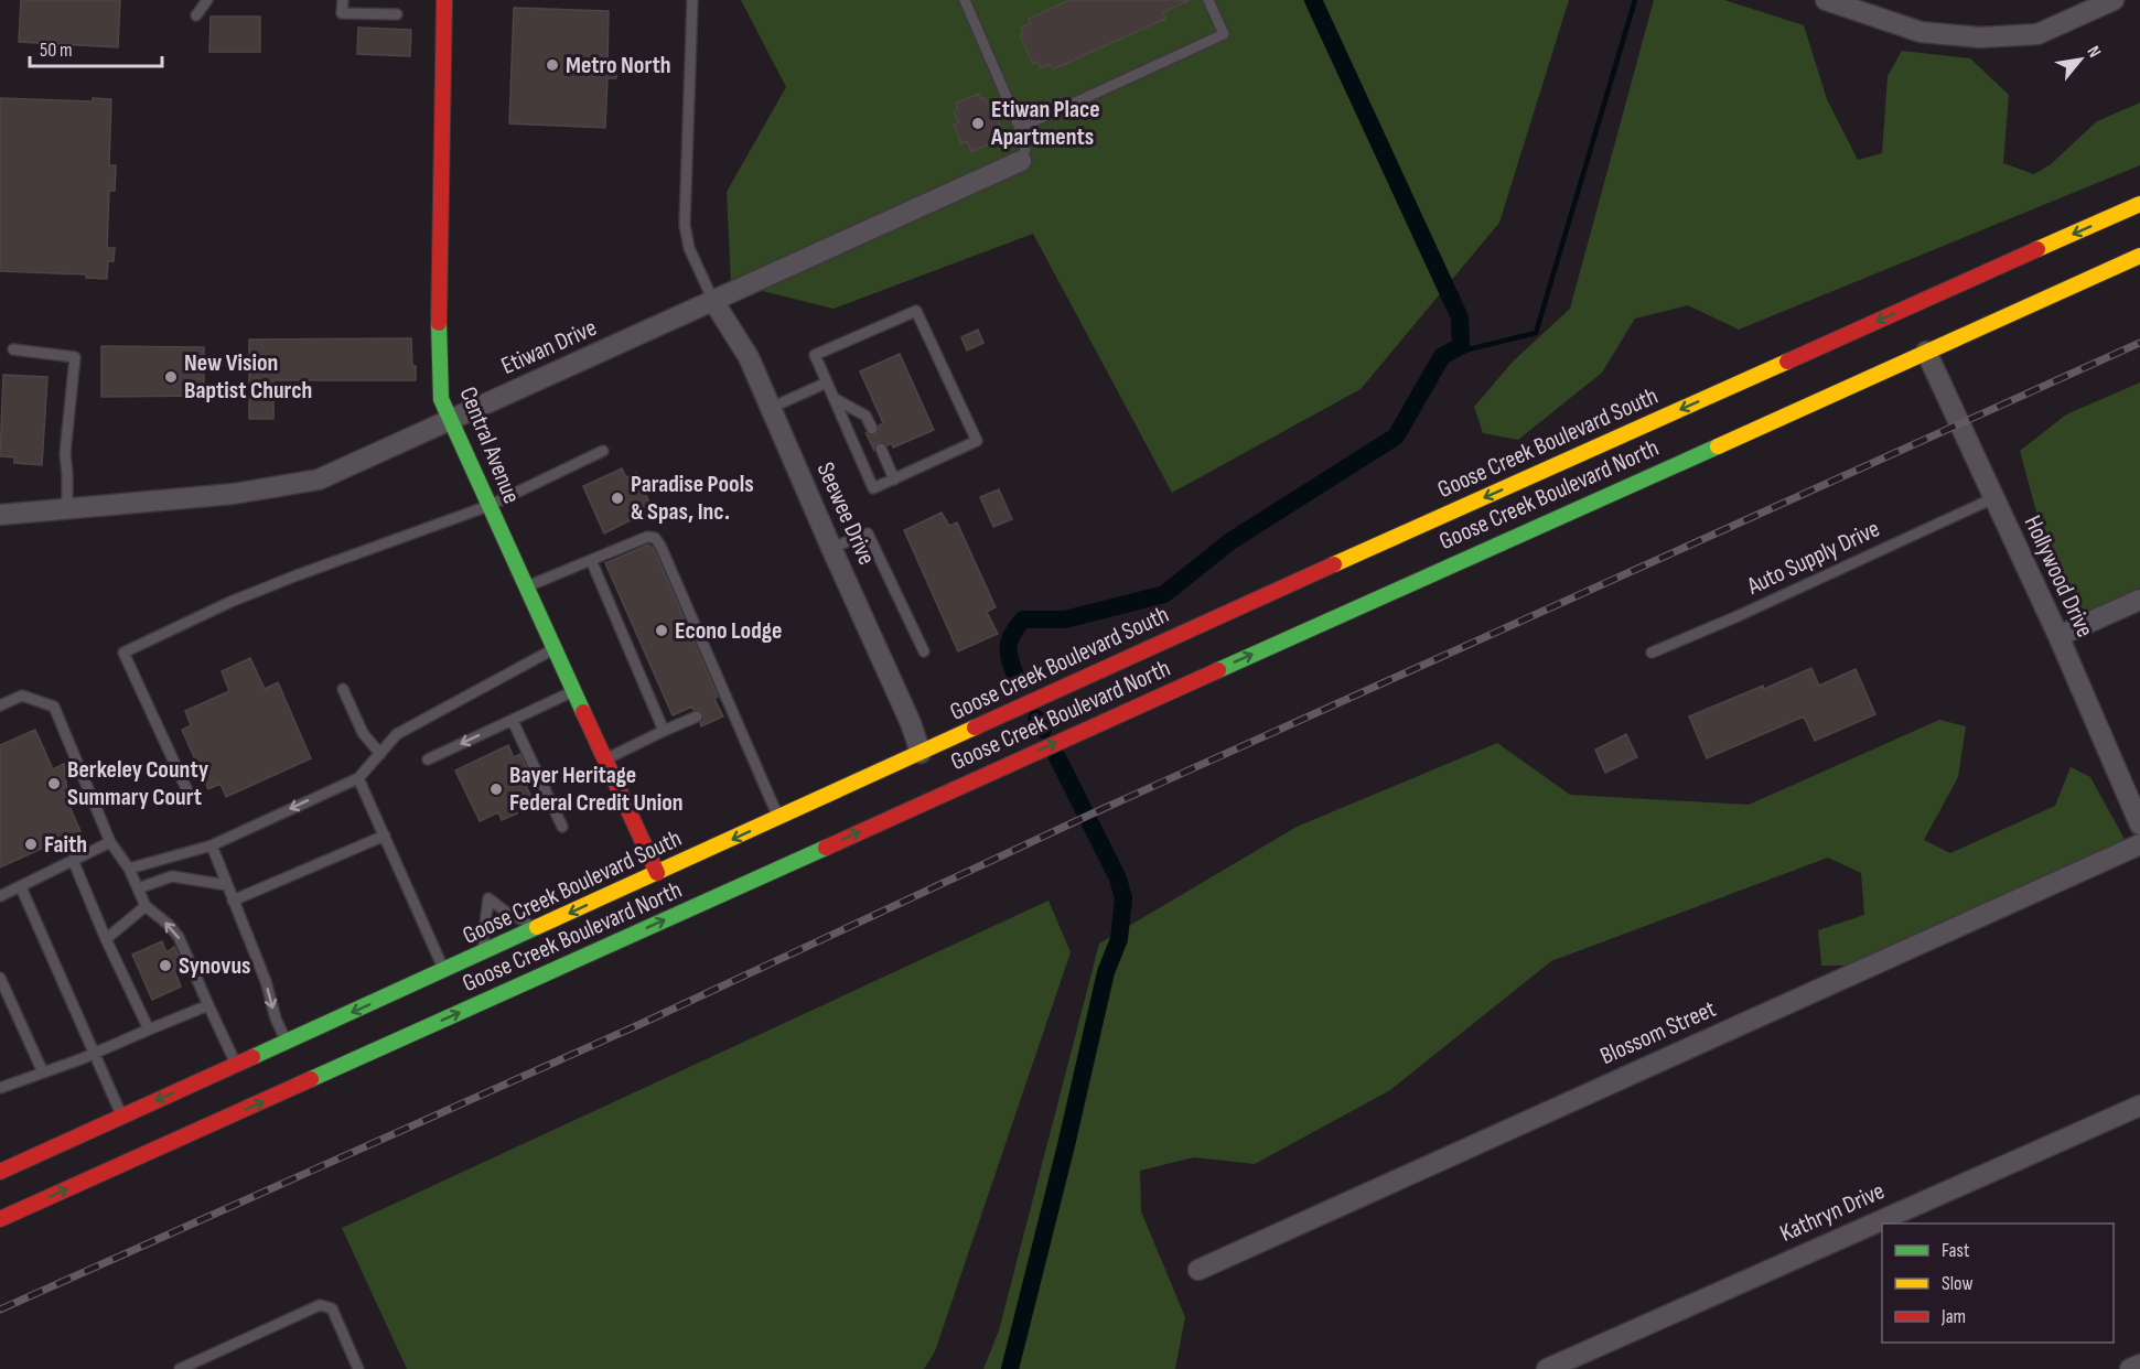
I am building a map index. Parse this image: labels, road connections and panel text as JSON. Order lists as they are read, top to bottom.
{
  "streets": {
    "main road": ["Goose Creek Boulevard South", "Central Avenue", "Goose Creek Boulevard North"],
    "street": [
      "Etiwan Drive",
      "Seewee Drive",
      "Hollywood Drive",
      "Blossom Street",
      "Kathryn Drive"
    ],
    "lane": ["Auto Supply Drive"]
  },
  "crossings": [
    ["Etiwan Drive", "Central Avenue"],
    ["Etiwan Drive", "Seewee Drive"],
    ["Goose Creek Boulevard South", "Central Avenue"],
    ["Goose Creek Boulevard South", "Seewee Drive"],
    ["Goose Creek Boulevard North", "Hollywood Drive"],
    ["Auto Supply Drive", "Hollywood Drive"]
  ],
  "one_way": ["Goose Creek Boulevard South", "Goose Creek Boulevard North"],
  "places": [
    "Metro North",
    "Etiwan Place Apartments",
    "New Vision Baptist Church",
    "Paradise Pools & Spas, Inc.",
    "Econo Lodge",
    "Berkeley County Summary Court",
    "Bayer Heritage Federal Credit Union",
    "Faith",
    "Synovus"
  ],
  "legend": ["Fast", "Slow", "Jam"],
  "scale_bar": "50 m",
  "north": "top right"
}
